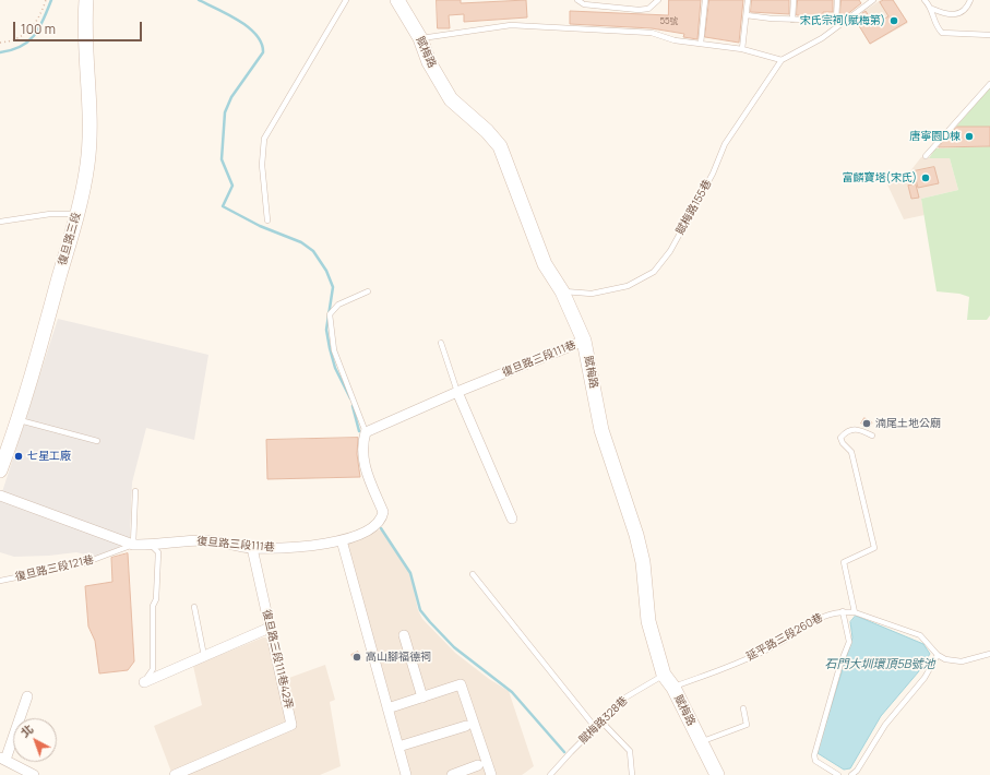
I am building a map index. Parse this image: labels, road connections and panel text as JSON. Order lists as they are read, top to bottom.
{
  "streets": {
    "street": [
      "賦梅路",
      "復旦路三段",
      "復旦路三段111巷",
      "復旦路三段111巷42弄"
    ],
    "lane": [
      "賦梅路155巷",
      "復旦路三段121巷",
      "延平路三段260巷",
      "賦梅路328巷"
    ]
  },
  "crossings": [
    ["賦梅路", "賦梅路155巷"],
    ["賦梅路", "復旦路三段111巷"],
    ["賦梅路", "延平路三段260巷"],
    ["賦梅路", "賦梅路328巷"],
    ["復旦路三段111巷", "復旦路三段121巷"],
    ["復旦路三段111巷", "復旦路三段111巷42弄"]
  ],
  "water": ["石門大圳環頂5B號池"],
  "places": [
    "宋氏宗祠(賦梅第)",
    "唐寧園D棟",
    "富麟寶塔(宋氏)",
    "湳尾土地公廟",
    "七星工廠",
    "高山腳福德祠"
  ],
  "house_numbers": ["55號"],
  "scale_bar": "100 m",
  "north": "top left"
}
